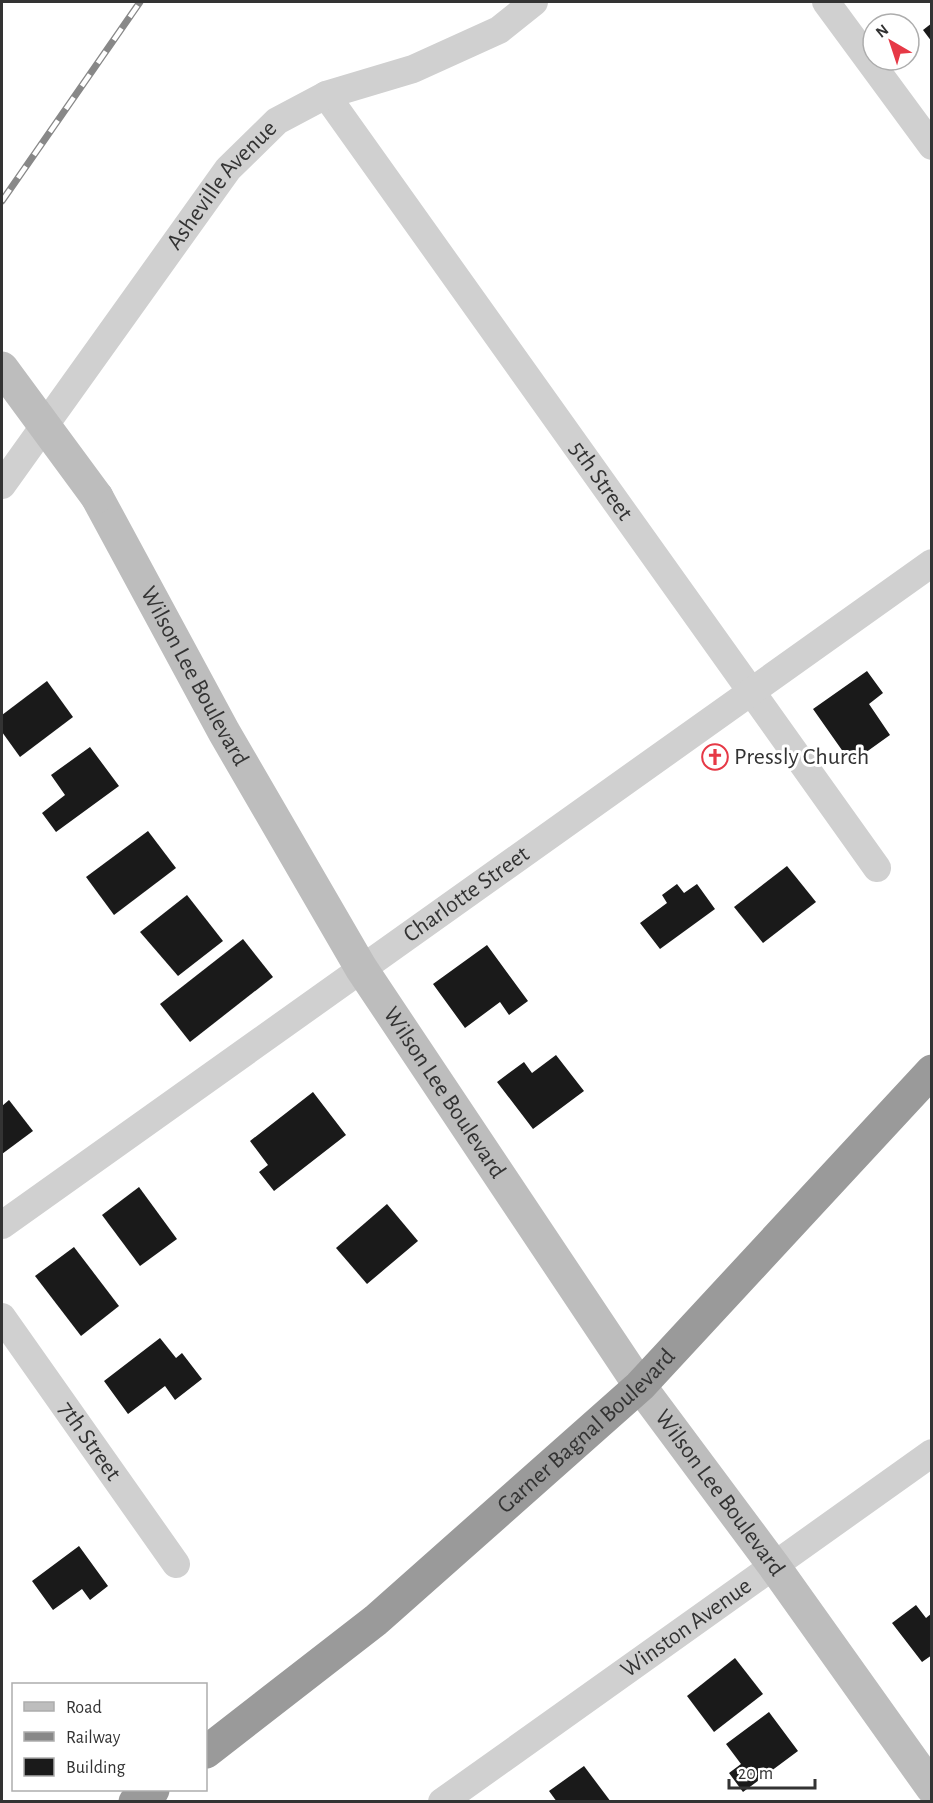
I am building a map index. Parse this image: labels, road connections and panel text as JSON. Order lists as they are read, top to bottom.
{
  "streets": {
    "highway": ["Garner Bagnal Boulevard"],
    "street": [
      "Asheville Avenue",
      "5th Street",
      "Wilson Lee Boulevard",
      "Charlotte Street",
      "7th Street",
      "Winston Avenue"
    ]
  },
  "crossings": [
    ["Asheville Avenue", "5th Street"],
    ["5th Street", "Charlotte Street"],
    ["Wilson Lee Boulevard", "Charlotte Street"],
    ["Wilson Lee Boulevard", "Garner Bagnal Boulevard"],
    ["Wilson Lee Boulevard", "Winston Avenue"]
  ],
  "places": {
    "church": ["Pressly Church"]
  },
  "legend": ["Road", "Railway", "Building"],
  "scale_bar": "20 m",
  "north": "top left"
}
